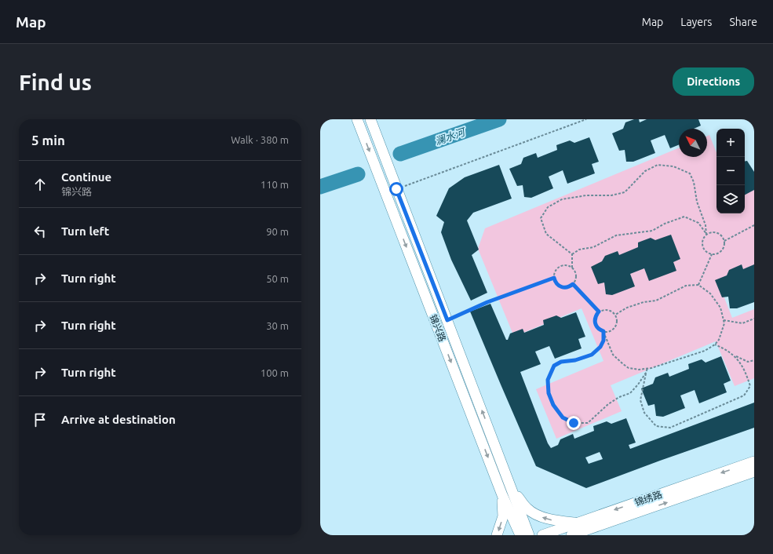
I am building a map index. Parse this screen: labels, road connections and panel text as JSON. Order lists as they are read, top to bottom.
{
  "streets": {
    "street": ["锦兴路", "锦绣路"]
  },
  "water": ["澜水河"],
  "north": "top left",
  "page": {
    "header": "Map",
    "nav": ["Map", "Layers", "Share"],
    "buttons": "Directions",
    "title": "Find us",
    "heading": ["5 min", "Walk · 380 m"],
    "map_buttons": ["+", "−"],
    "list": [
      ["Continue", "锦兴路", "110 m"],
      ["Turn left", "90 m"],
      ["Turn right", "50 m"],
      ["Turn right", "30 m"],
      ["Turn right", "100 m"],
      "Arrive at destination"
    ]
  }
}
